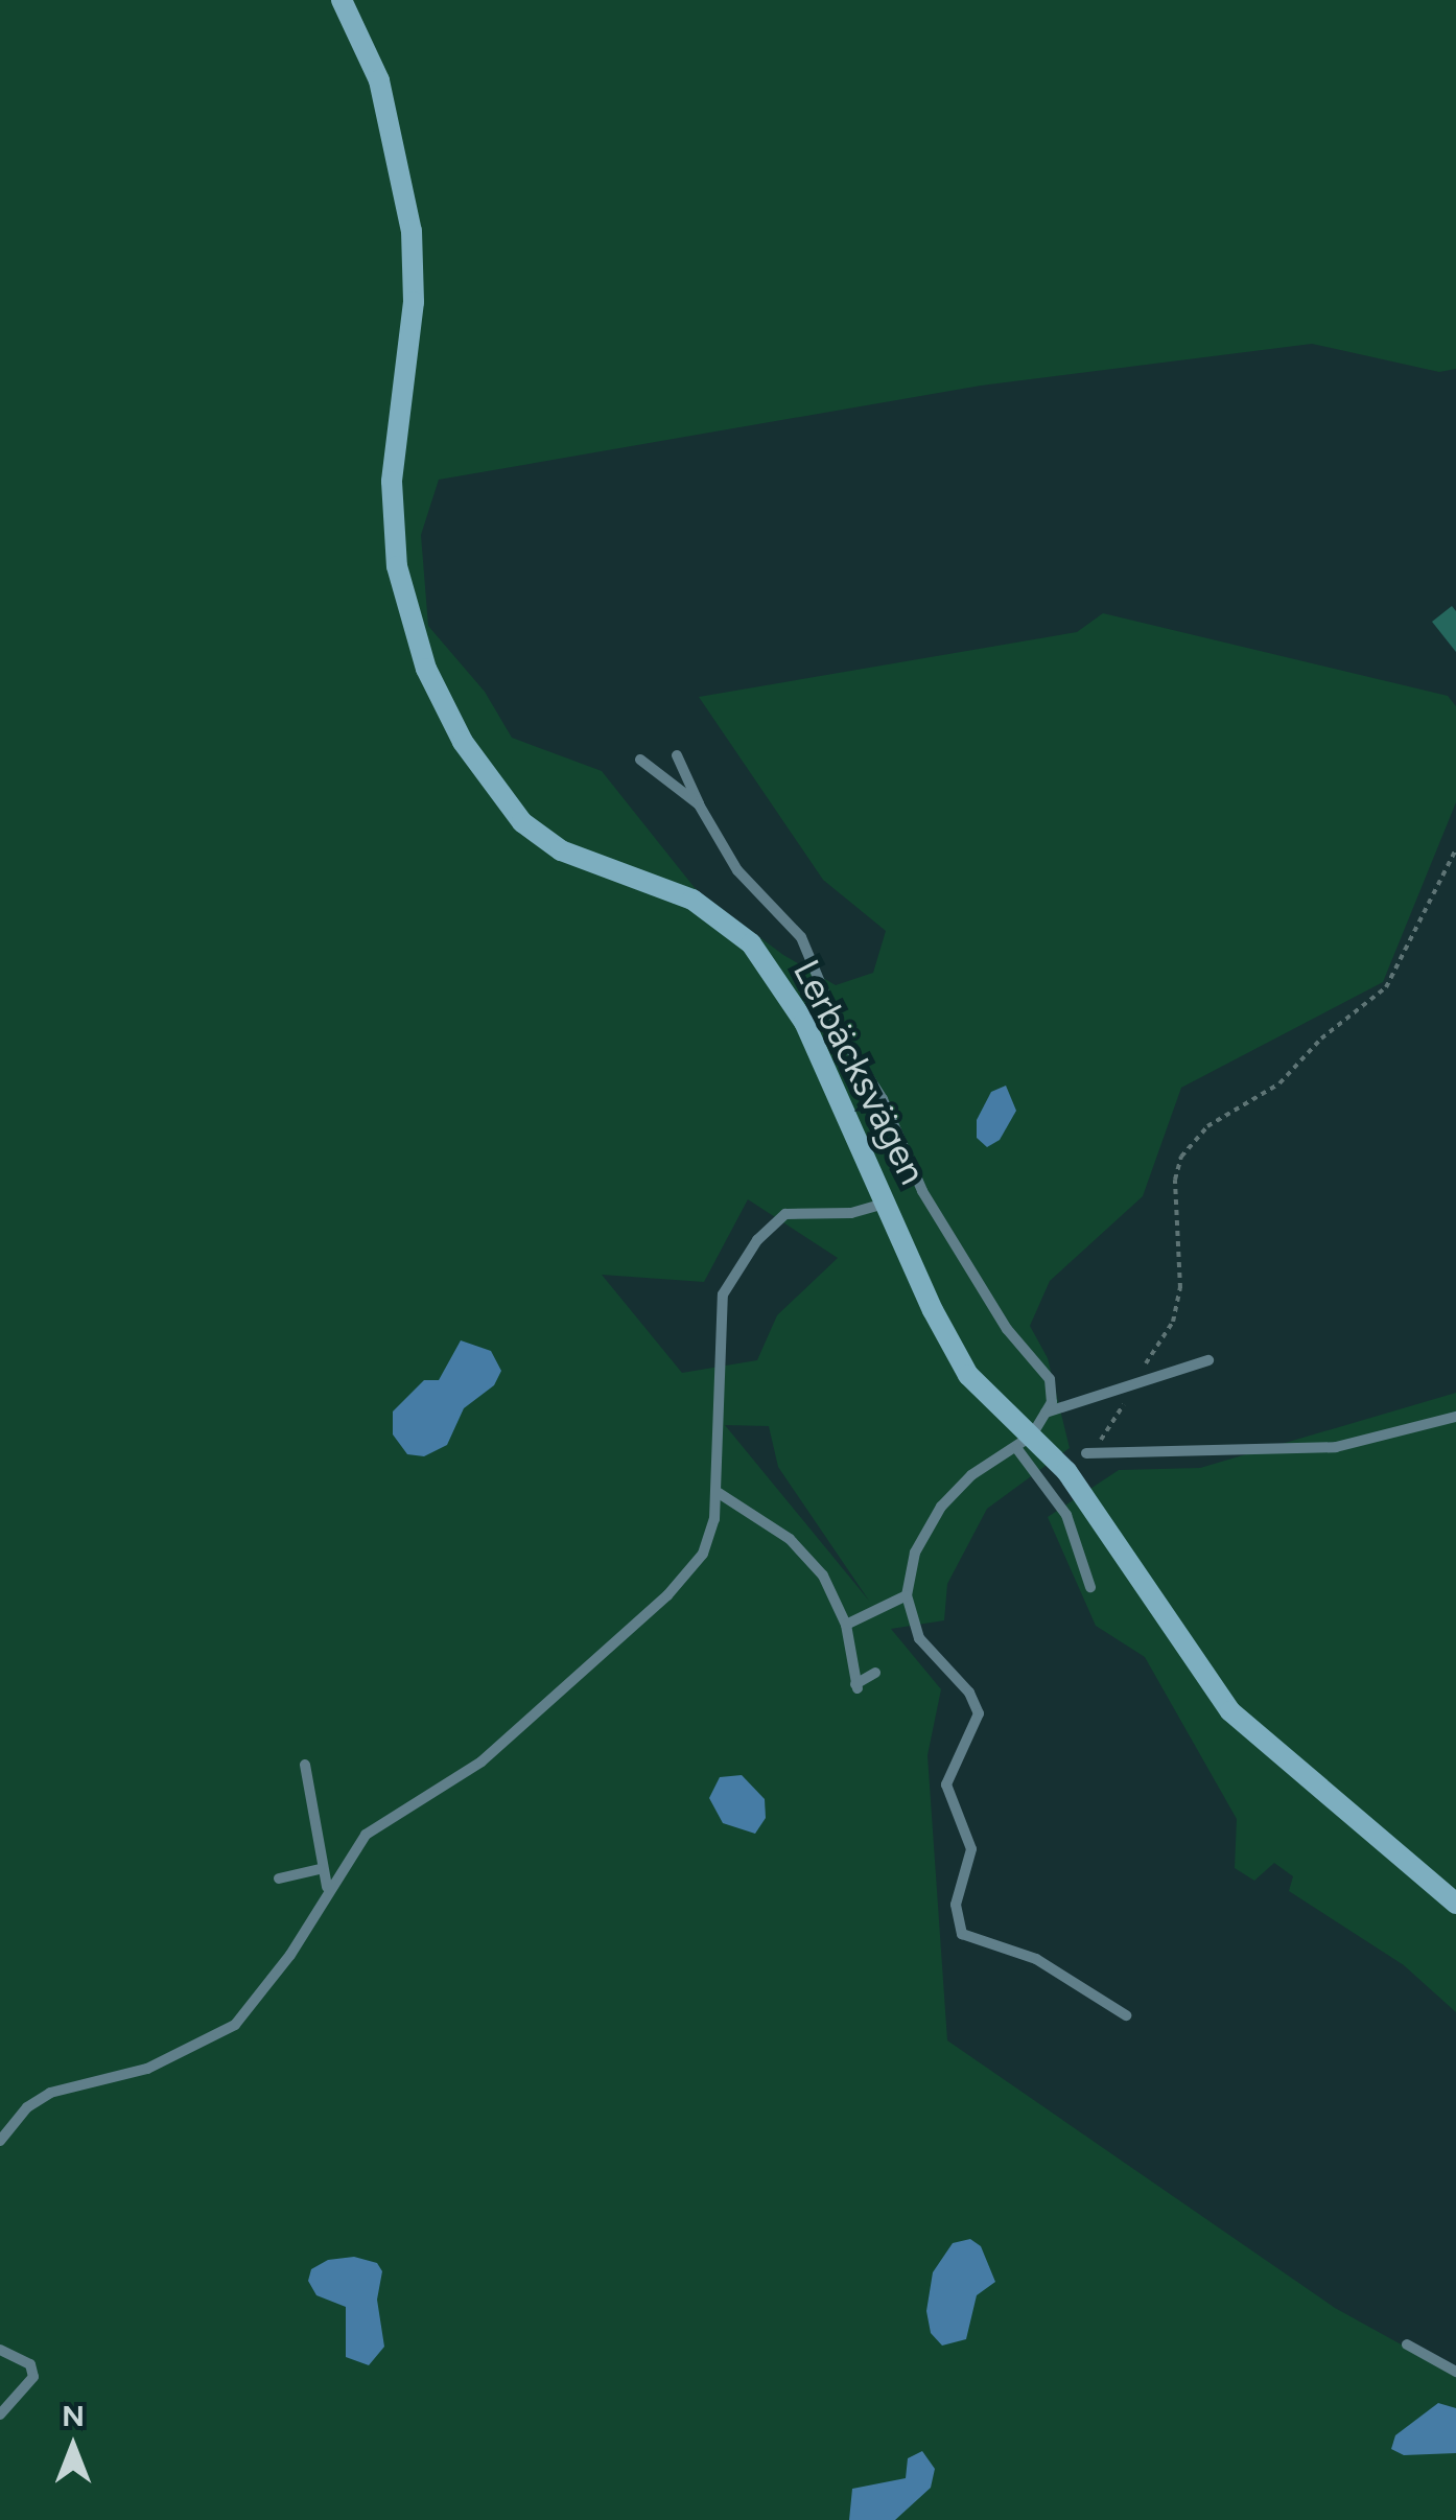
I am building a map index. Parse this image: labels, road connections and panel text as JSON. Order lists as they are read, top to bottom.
{
  "streets": {
    "street": ["Lerbäcksvägen"]
  },
  "north": "top"
}
